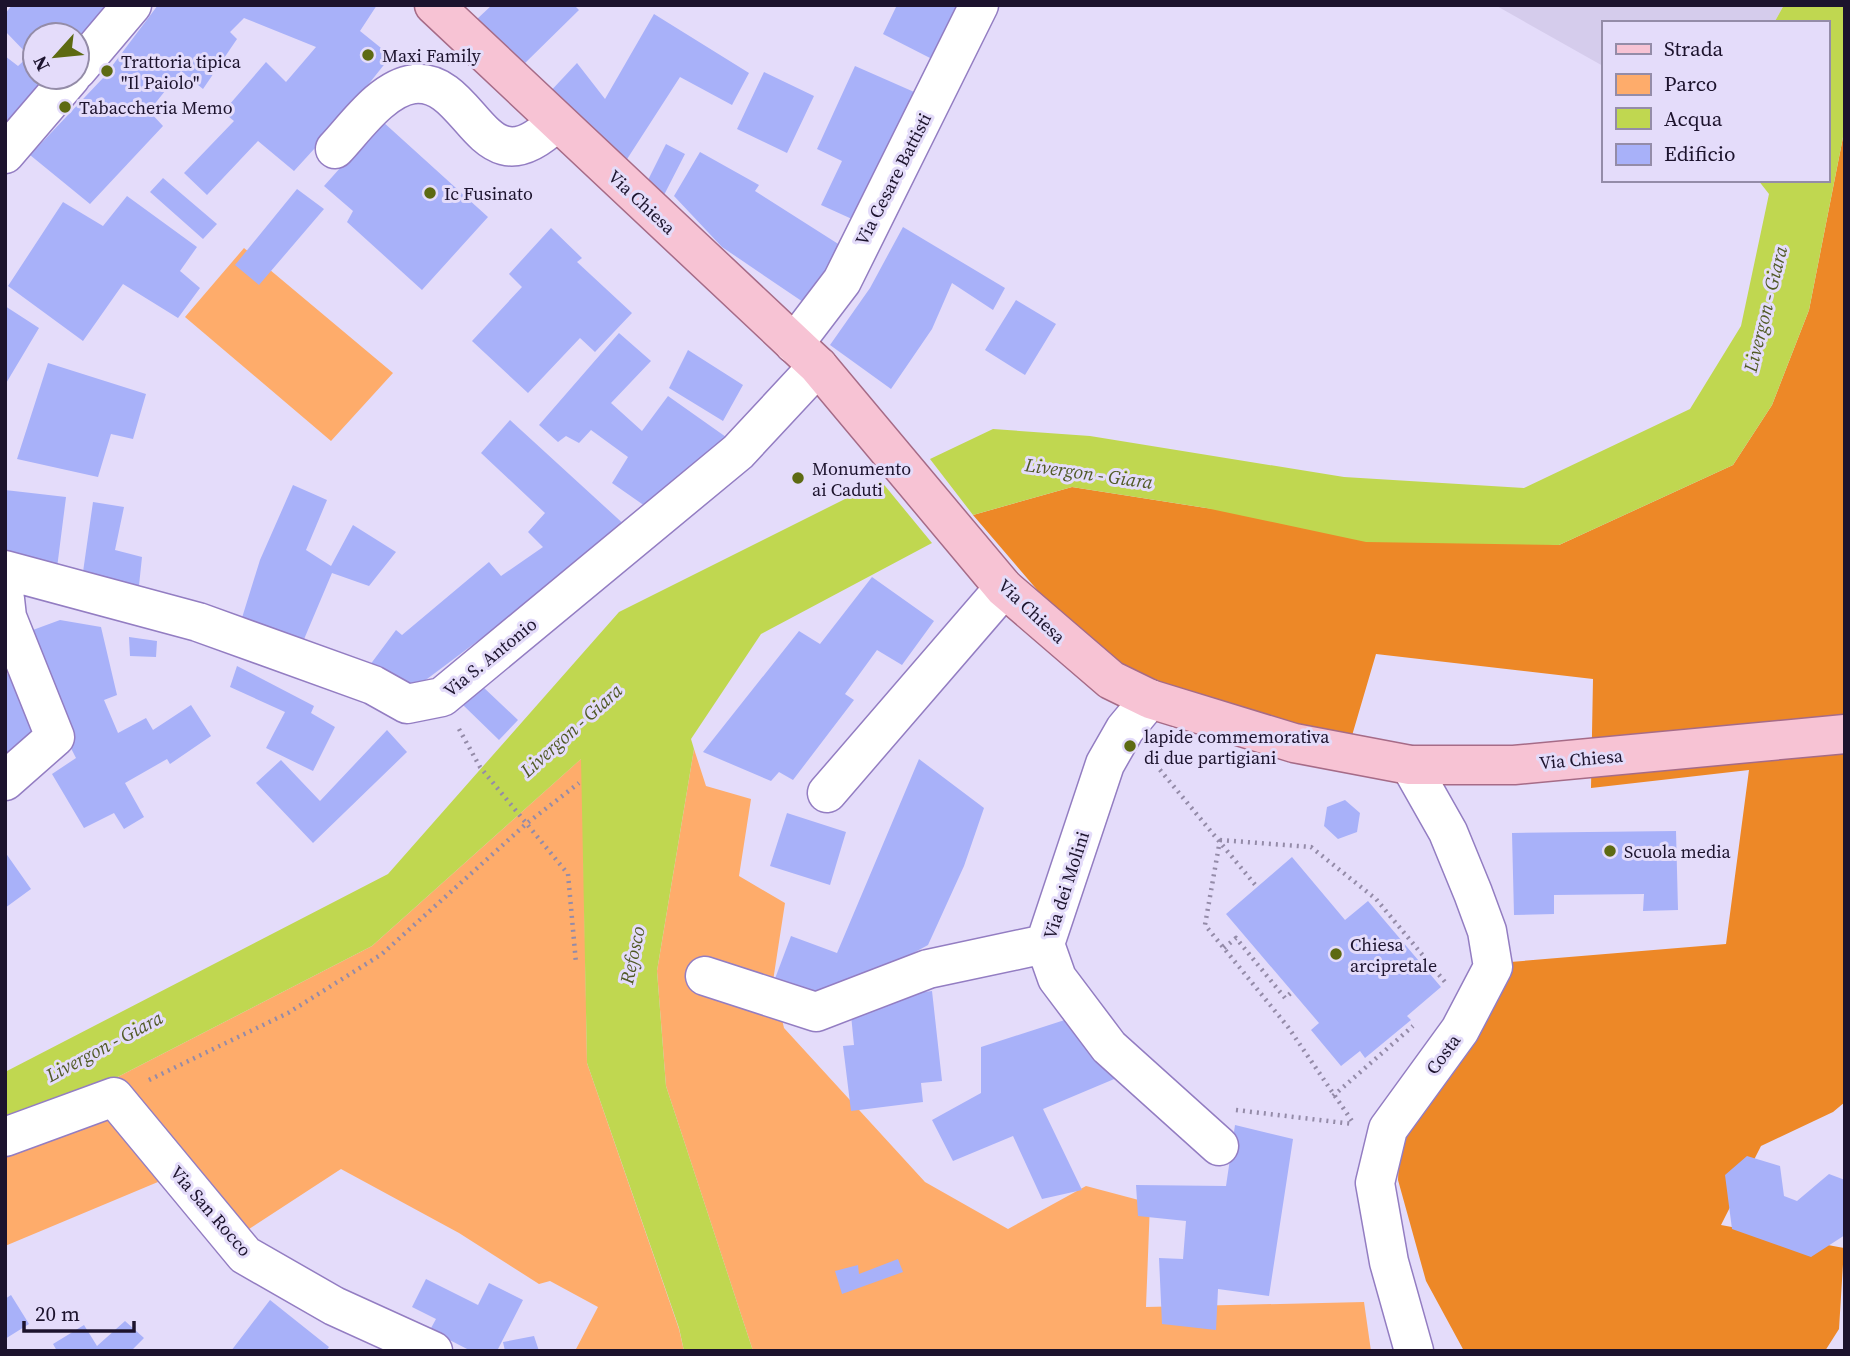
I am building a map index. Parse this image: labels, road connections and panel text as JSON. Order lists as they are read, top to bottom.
{
  "streets": {
    "main road": ["Via Chiesa"],
    "street": [
      "Via Cesare Battisti",
      "Via S. Antonio",
      "Via dei Molini",
      "Costa",
      "Via San Rocco"
    ]
  },
  "crossings": [
    ["Via Cesare Battisti", "Via Chiesa"],
    ["Via Cesare Battisti", "Via S. Antonio"],
    ["Via Chiesa", "Via S. Antonio"],
    ["Via Chiesa", "Via dei Molini"],
    ["Via Chiesa", "Costa"]
  ],
  "water": ["Livergon - Giara", "Refosco"],
  "places": [
    "Maxi Family",
    "Trattoria tipica \"Il Paiolo\"",
    "Tabaccheria Memo",
    "Ic Fusinato",
    "Monumento ai Caduti",
    "lapide commemorativa di due partigiani",
    "Scuola media",
    "Chiesa arcipretale"
  ],
  "legend": [
    "Strada",
    "Parco",
    "Acqua",
    "Edificio"
  ],
  "scale_bar": "20 m",
  "north": "bottom left"
}
